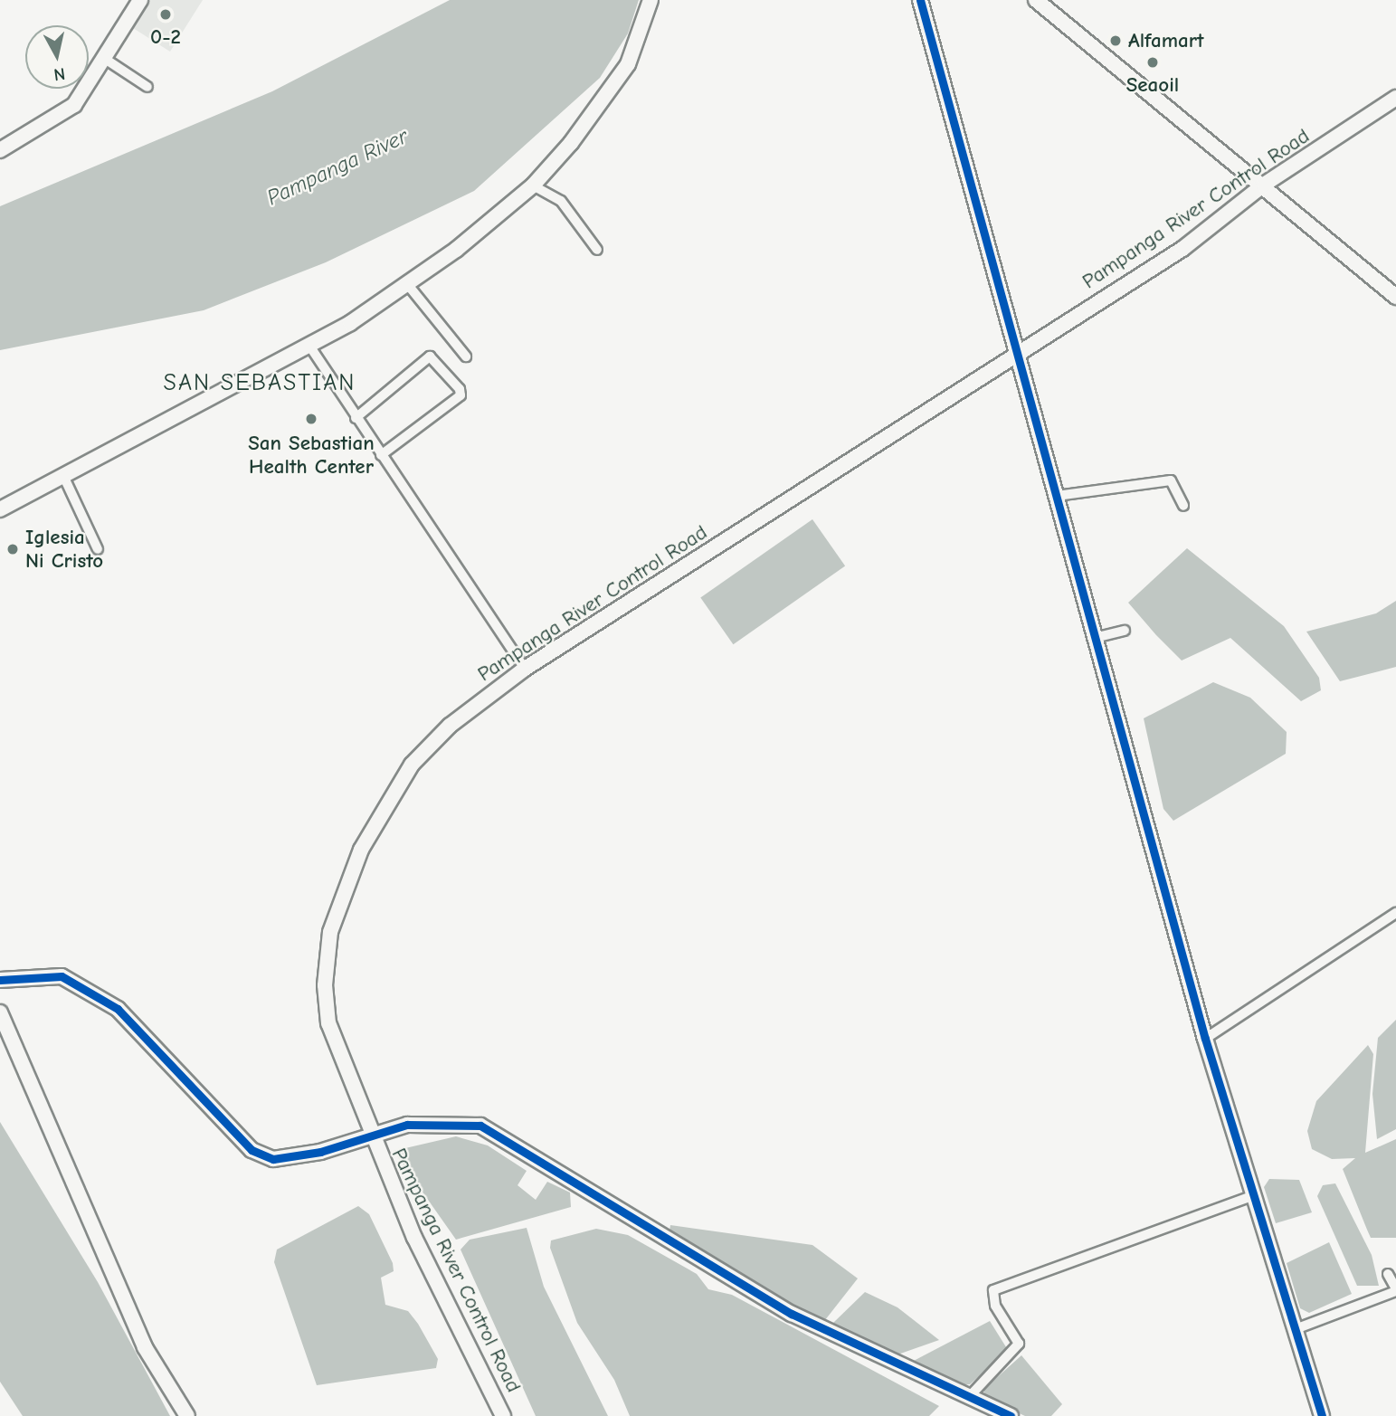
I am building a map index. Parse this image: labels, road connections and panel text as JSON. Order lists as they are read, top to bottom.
{
  "streets": {
    "street": ["Pampanga River Control Road"]
  },
  "districts": ["SAN SEBASTIAN"],
  "water": ["Pampanga River"],
  "places": [
    "0-2",
    "Alfamart",
    "Seaoil",
    "San Sebastian Health Center",
    "Iglesia Ni Cristo"
  ],
  "north": "bottom"
}
